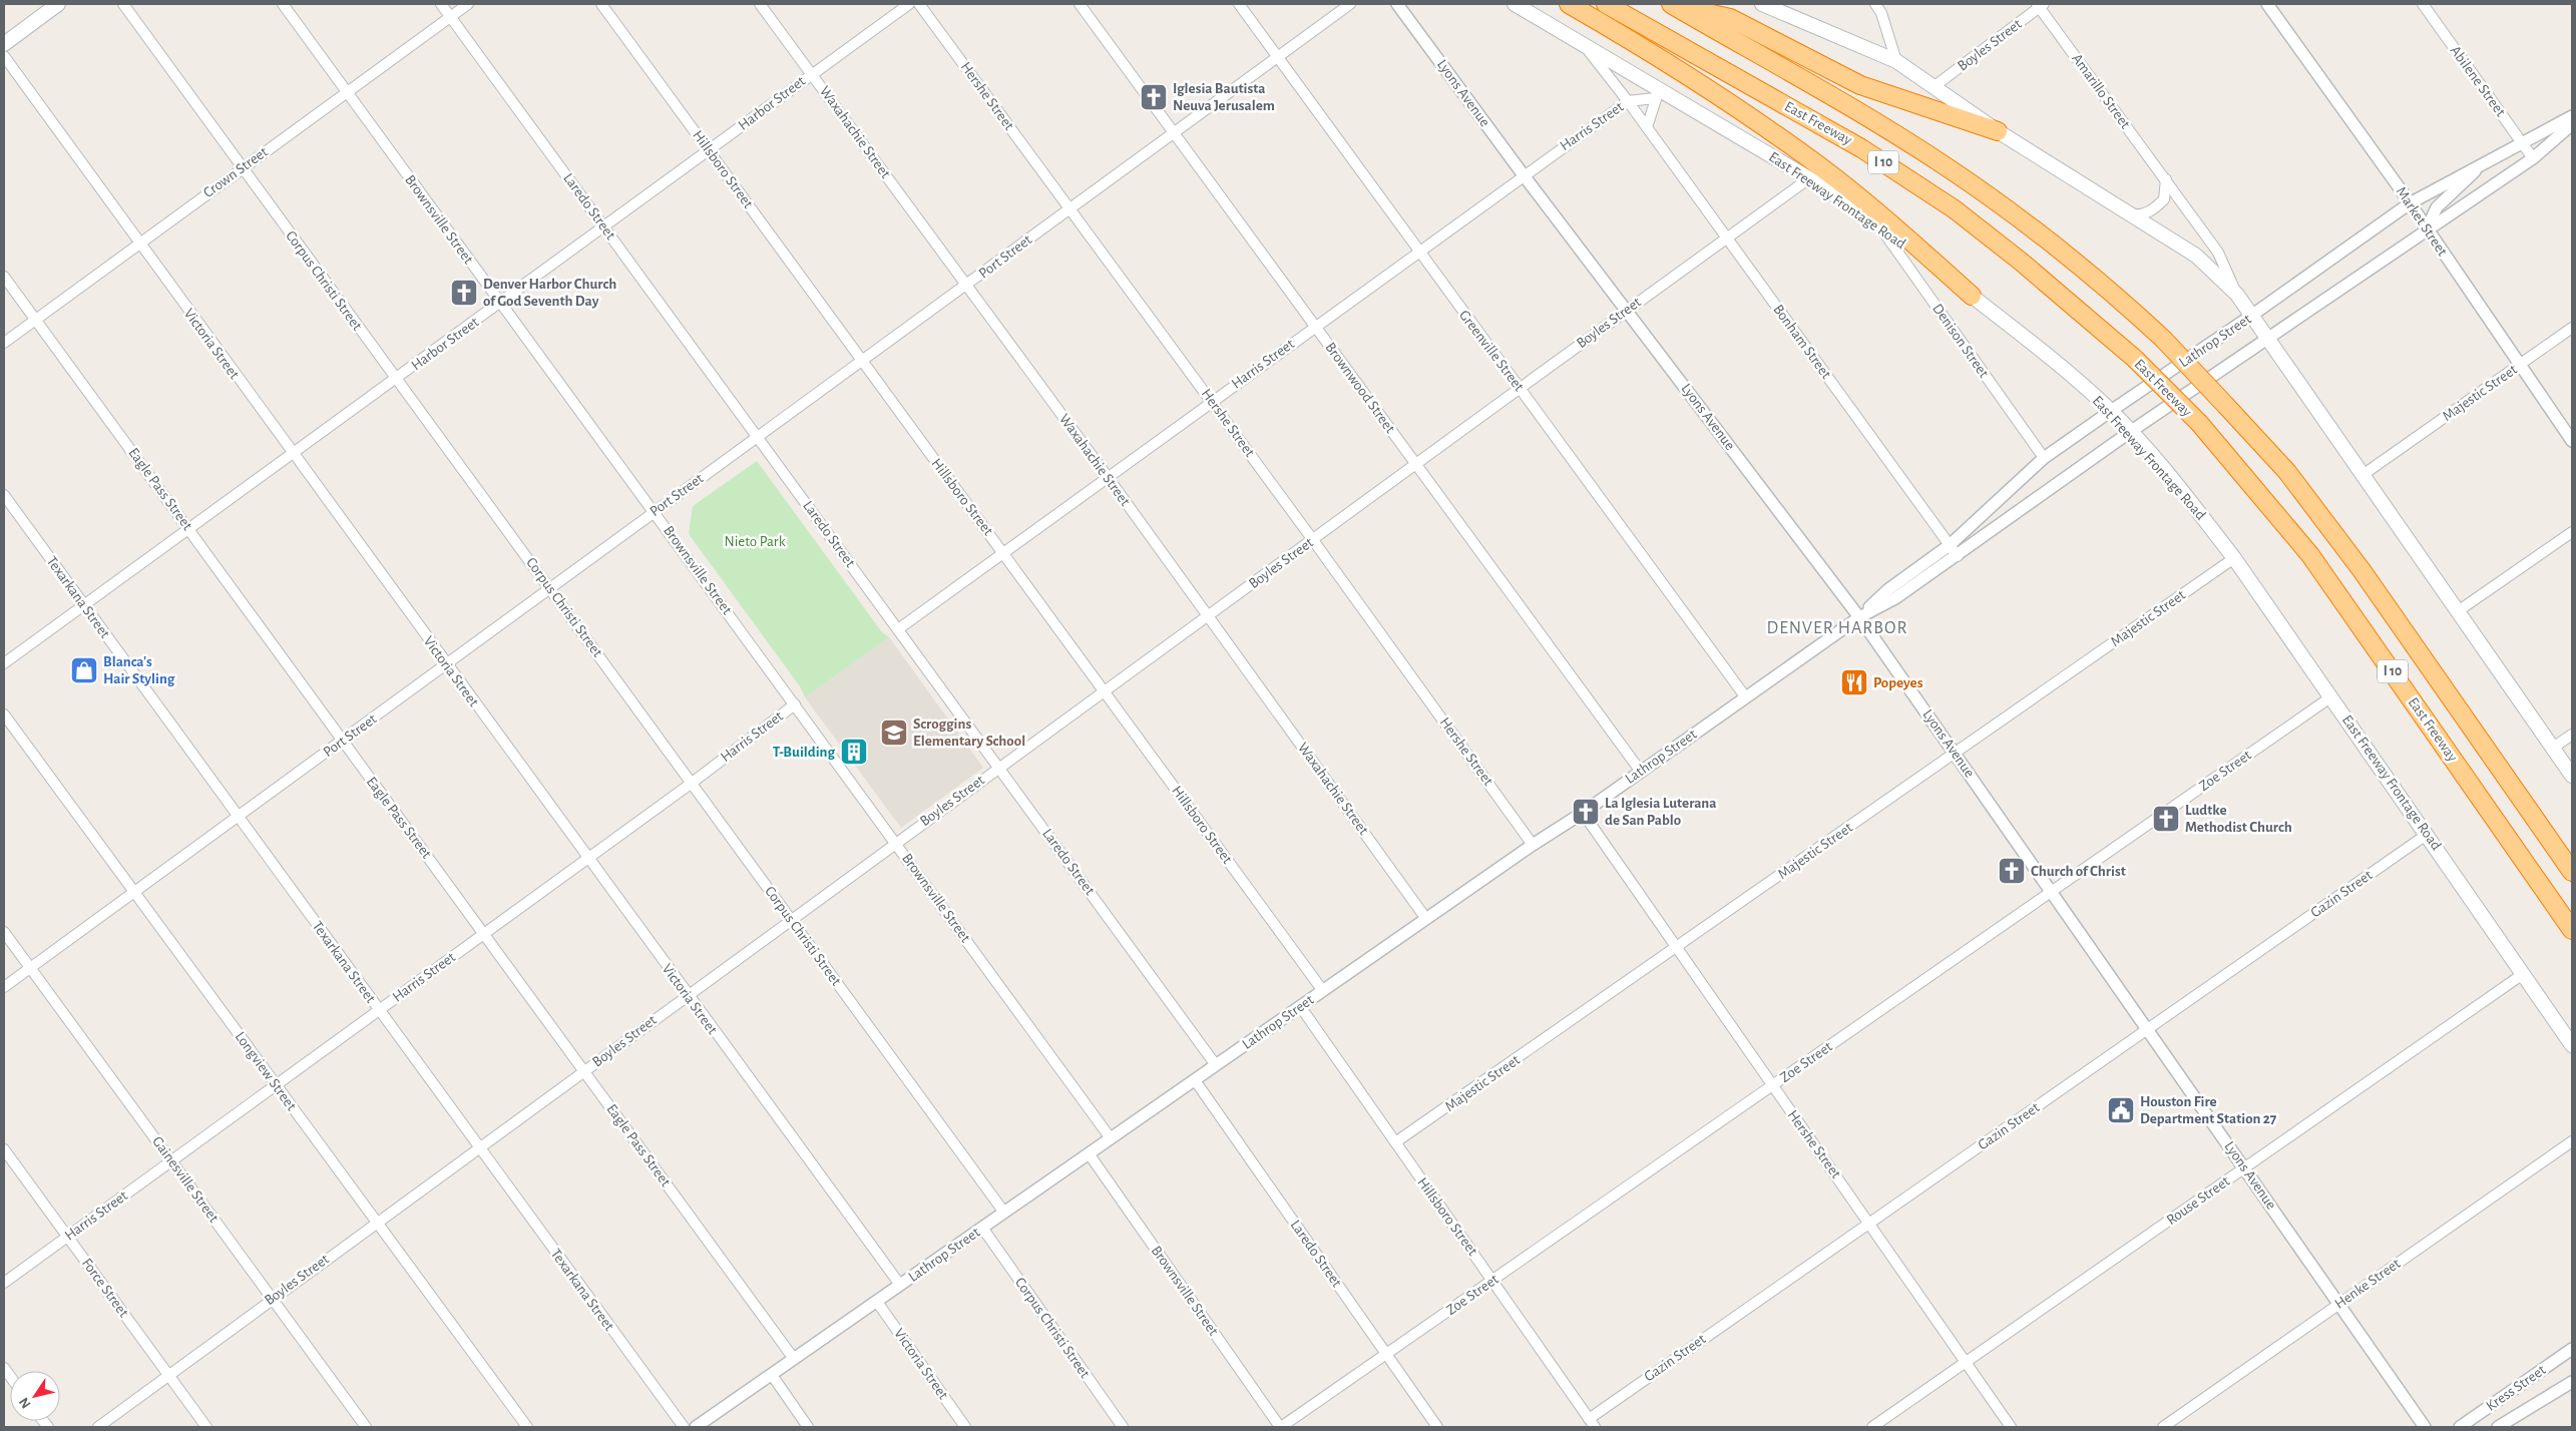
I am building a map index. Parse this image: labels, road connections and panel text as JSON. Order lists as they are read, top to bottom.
{
  "streets": {
    "highway": ["East Freeway", "I 10"],
    "main road": ["East Freeway Frontage Road"],
    "street": [
      "Boyles Street",
      "Abilene Street",
      "Amarillo Street",
      "Lyons Avenue",
      "Hershe Street",
      "Harbor Street",
      "Harris Street",
      "Waxahachie Street",
      "Hillsboro Street",
      "Crown Street",
      "Laredo Street",
      "Brownsville Street",
      "Market Street",
      "Port Street",
      "Corpus Christi Street",
      "Denison Street",
      "Lathrop Street",
      "Bonham Street",
      "Victoria Street",
      "Greenville Street",
      "Brownwood Street",
      "Majestic Street",
      "Eagle Pass Street",
      "Texarkana Street",
      "Zoe Street",
      "Gazin Street",
      "Longview Street",
      "Gainesville Street",
      "Rouse Street",
      "Henke Street",
      "Force Street",
      "Kress Street"
    ]
  },
  "crossings": [
    ["Boyles Street", "Amarillo Street"],
    ["Boyles Street", "Lyons Avenue"],
    ["Boyles Street", "Hershe Street"],
    ["Boyles Street", "Waxahachie Street"],
    ["Boyles Street", "Hillsboro Street"],
    ["Boyles Street", "East Freeway Frontage Road"],
    ["Boyles Street", "Laredo Street"],
    ["Boyles Street", "Brownsville Street"],
    ["Boyles Street", "Corpus Christi Street"],
    ["Boyles Street", "Bonham Street"],
    ["Boyles Street", "Victoria Street"],
    ["Boyles Street", "Greenville Street"],
    ["Boyles Street", "Brownwood Street"],
    ["Boyles Street", "Eagle Pass Street"],
    ["Boyles Street", "Texarkana Street"],
    ["Boyles Street", "Longview Street"],
    ["Boyles Street", "Gainesville Street"],
    ["Boyles Street", "Force Street"],
    ["Abilene Street", "Lathrop Street"],
    ["Lyons Avenue", "Harris Street"],
    ["Lyons Avenue", "Lathrop Street"],
    ["Lyons Avenue", "Majestic Street"],
    ["Lyons Avenue", "Zoe Street"],
    ["Lyons Avenue", "Gazin Street"],
    ["Lyons Avenue", "Rouse Street"],
    ["Lyons Avenue", "Henke Street"],
    ["Hershe Street", "Harris Street"],
    ["Hershe Street", "Port Street"],
    ["Hershe Street", "Lathrop Street"],
    ["Hershe Street", "Majestic Street"],
    ["Hershe Street", "Zoe Street"],
    ["Hershe Street", "Gazin Street"],
    ["Hershe Street", "Rouse Street"],
    ["Harbor Street", "Waxahachie Street"],
    ["Harbor Street", "Hillsboro Street"],
    ["Harbor Street", "Laredo Street"],
    ["Harbor Street", "Brownsville Street"],
    ["Harbor Street", "Corpus Christi Street"],
    ["Harbor Street", "Victoria Street"],
    ["Harbor Street", "Eagle Pass Street"],
    ["Harbor Street", "Texarkana Street"],
    ["Harris Street", "Waxahachie Street"],
    ["Harris Street", "Hillsboro Street"],
    ["Harris Street", "Laredo Street"],
    ["Harris Street", "Brownsville Street"],
    ["Harris Street", "Corpus Christi Street"],
    ["Harris Street", "Bonham Street"],
    ["Harris Street", "Victoria Street"],
    ["Harris Street", "Greenville Street"],
    ["Harris Street", "Brownwood Street"],
    ["Harris Street", "Eagle Pass Street"],
    ["Harris Street", "Texarkana Street"],
    ["Harris Street", "Longview Street"],
    ["Harris Street", "Gainesville Street"],
    ["Harris Street", "Force Street"],
    ["Waxahachie Street", "Port Street"],
    ["Waxahachie Street", "Lathrop Street"],
    ["Hillsboro Street", "Port Street"],
    ["Hillsboro Street", "Lathrop Street"],
    ["Hillsboro Street", "Majestic Street"],
    ["Hillsboro Street", "Zoe Street"],
    ["Hillsboro Street", "Gazin Street"],
    ["Crown Street", "Laredo Street"],
    ["Crown Street", "Brownsville Street"],
    ["Crown Street", "Corpus Christi Street"],
    ["Crown Street", "Victoria Street"],
    ["Crown Street", "Eagle Pass Street"],
    ["East Freeway Frontage Road", "Denison Street"],
    ["East Freeway Frontage Road", "Lathrop Street"],
    ["East Freeway Frontage Road", "Bonham Street"],
    ["East Freeway Frontage Road", "Majestic Street"],
    ["East Freeway Frontage Road", "Zoe Street"],
    ["East Freeway Frontage Road", "Gazin Street"],
    ["East Freeway Frontage Road", "Rouse Street"],
    ["Laredo Street", "Port Street"],
    ["Laredo Street", "Lathrop Street"],
    ["Laredo Street", "Zoe Street"],
    ["Brownsville Street", "Port Street"],
    ["Brownsville Street", "Lathrop Street"],
    ["Brownsville Street", "Zoe Street"],
    ["Market Street", "Lathrop Street"],
    ["Market Street", "Majestic Street"],
    ["Port Street", "Corpus Christi Street"],
    ["Port Street", "Victoria Street"],
    ["Port Street", "Greenville Street"],
    ["Port Street", "Brownwood Street"],
    ["Port Street", "Eagle Pass Street"],
    ["Port Street", "Texarkana Street"],
    ["Port Street", "Longview Street"],
    ["Port Street", "Gainesville Street"],
    ["Corpus Christi Street", "Lathrop Street"],
    ["Denison Street", "Lathrop Street"],
    ["Lathrop Street", "Bonham Street"],
    ["Lathrop Street", "Victoria Street"],
    ["Lathrop Street", "Greenville Street"],
    ["Lathrop Street", "Brownwood Street"],
    ["Lathrop Street", "Eagle Pass Street"]
  ],
  "districts": ["DENVER HARBOR"],
  "parks": ["Nieto Park"],
  "places": {
    "church": [
      "Iglesia Bautista Neuva Jerusalem",
      "Denver Harbor Church of God Seventh Day",
      "La Iglesia Luterana de San Pablo",
      "Ludtke Methodist Church",
      "Church of Christ"
    ],
    "shop": ["Blanca's Hair Styling"],
    "restaurant": ["Popeyes"],
    "school or university": ["Scroggins Elementary School"],
    "building": ["T-Building"],
    "public building": ["Houston Fire Department Station 27"]
  },
  "north": "bottom left"
}
